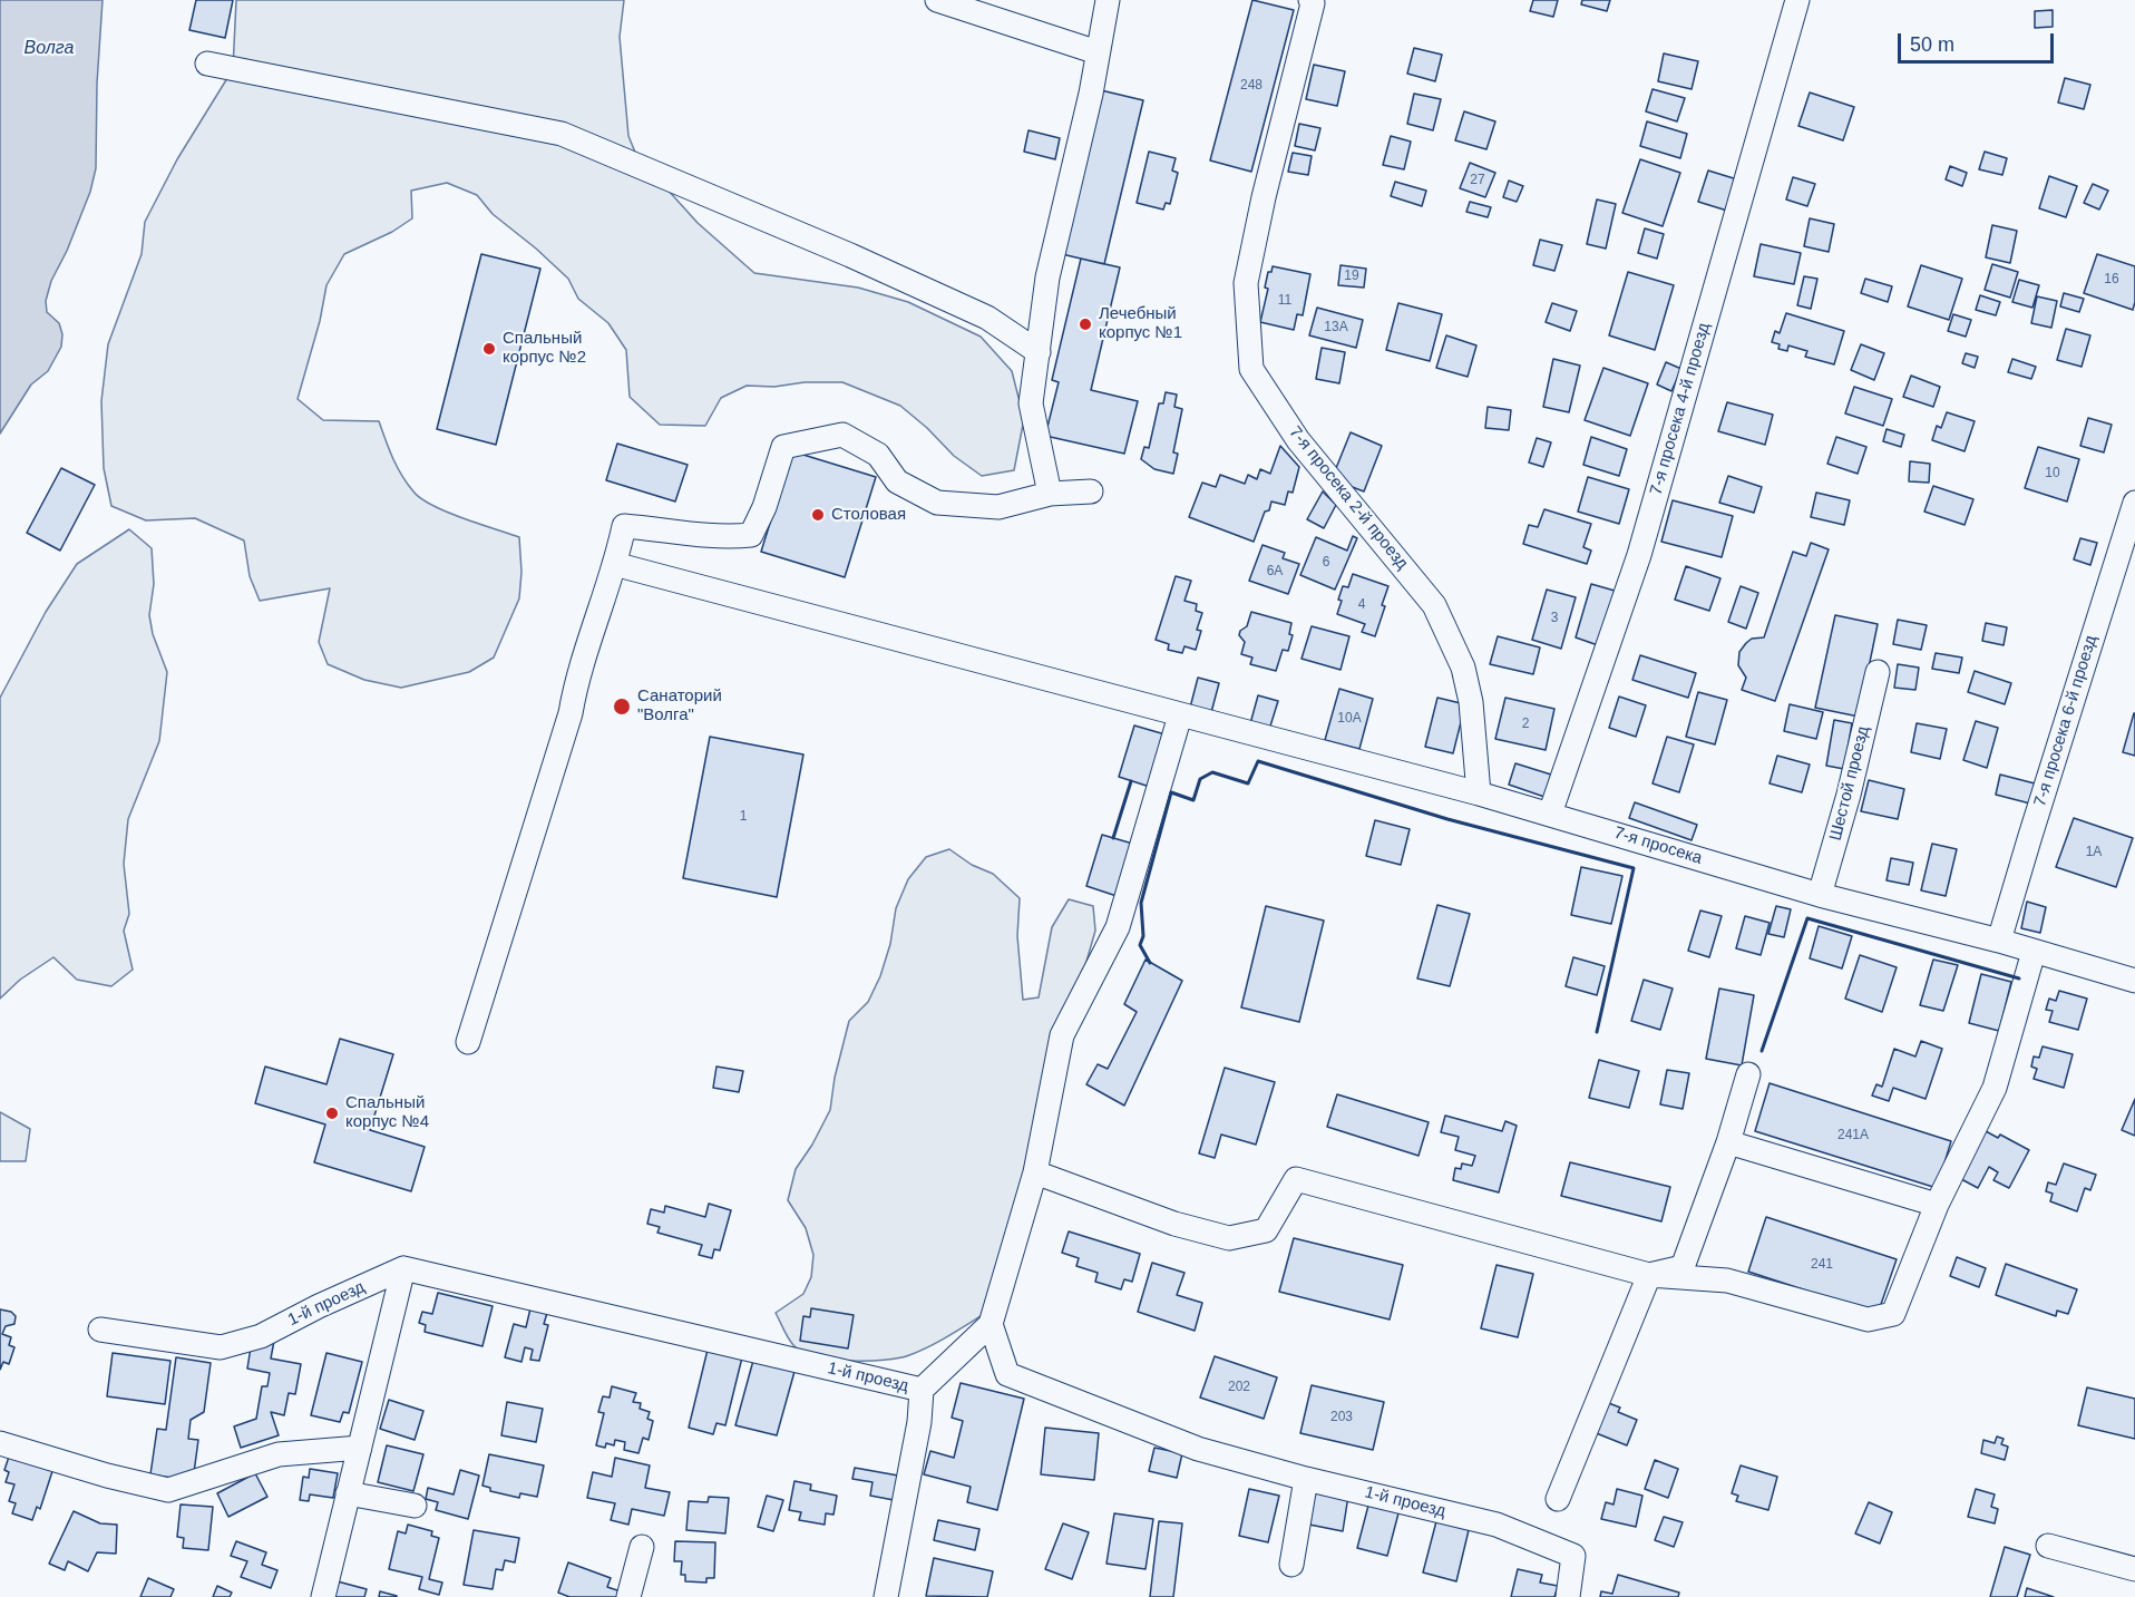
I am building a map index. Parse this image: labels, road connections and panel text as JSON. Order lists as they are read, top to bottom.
{
  "streets": {
    "street": [
      "7-я просека 4-й проезд",
      "7-я просека 2-й проезд",
      "7-я просека 6-й проезд",
      "Шестой проезд",
      "7-я просека",
      "1-й проезд"
    ]
  },
  "crossings": [
    ["7-я просека 4-й проезд", "7-я просека"],
    ["7-я просека 2-й проезд", "7-я просека"],
    ["7-я просека 6-й проезд", "7-я просека"],
    ["Шестой проезд", "7-я просека"]
  ],
  "water": ["Волга"],
  "places": [
    "Лечебный корпус №1",
    "Спальный корпус №2",
    "Столовая",
    "Санаторий \"Волга\"",
    "Спальный корпус №4"
  ],
  "house_numbers": [
    "248",
    "27",
    "19",
    "16",
    "11",
    "13А",
    "10",
    "6",
    "6А",
    "4",
    "3",
    "10А",
    "2",
    "1",
    "1А",
    "241А",
    "241",
    "202",
    "203"
  ],
  "scale_bar": "50 m"
}
